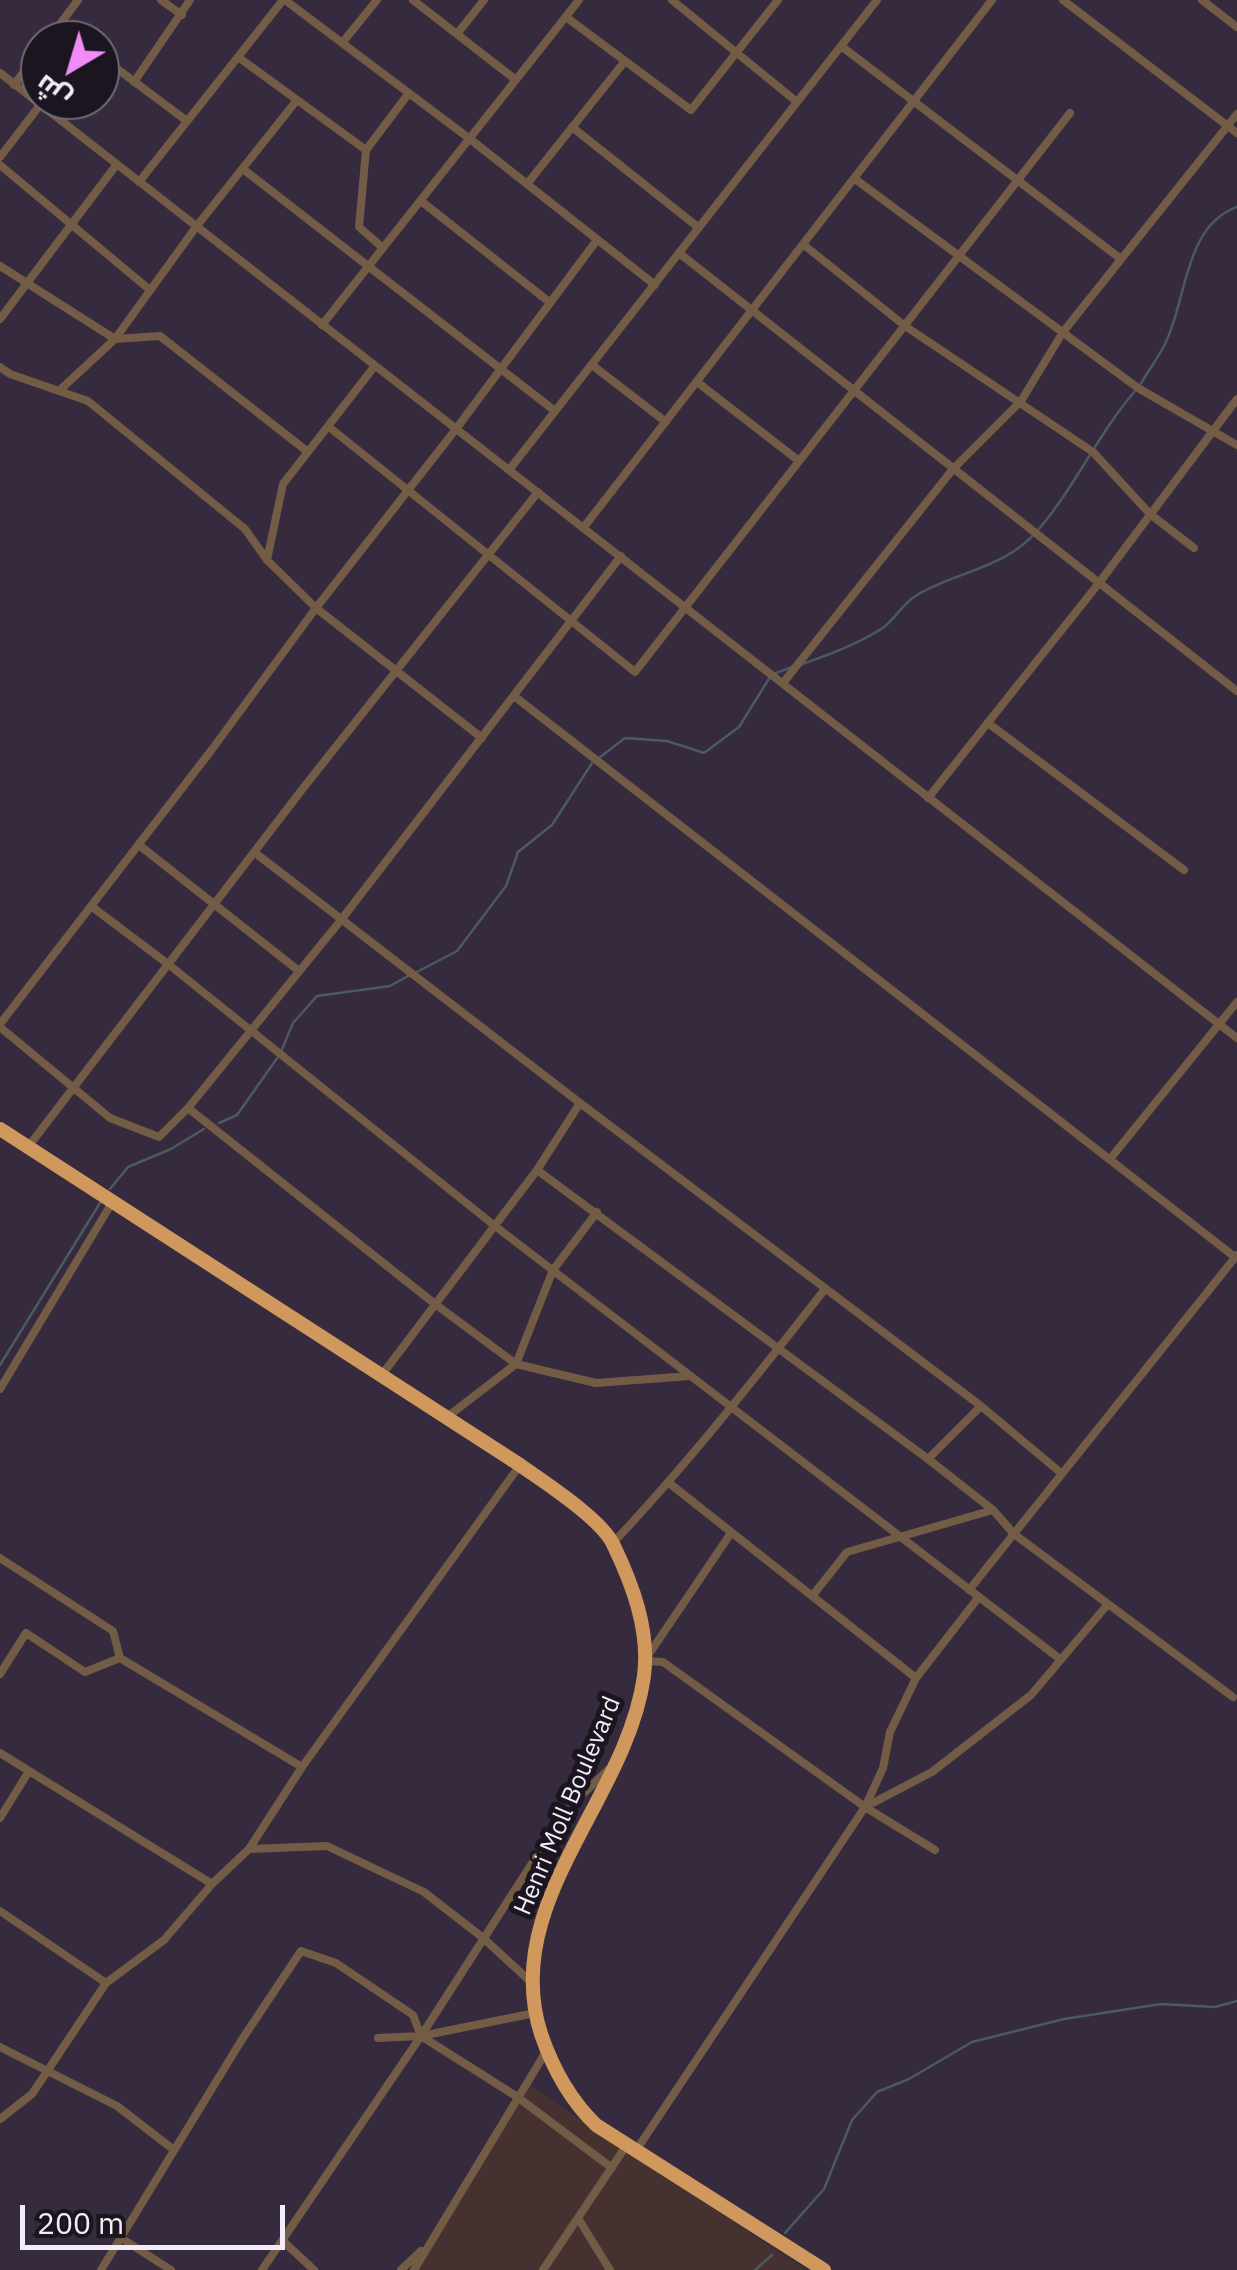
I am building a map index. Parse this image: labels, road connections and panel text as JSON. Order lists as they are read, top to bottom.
{
  "streets": {
    "highway": ["Henri Moll Boulevard"]
  },
  "scale_bar": "200 m",
  "north": "bottom left"
}
